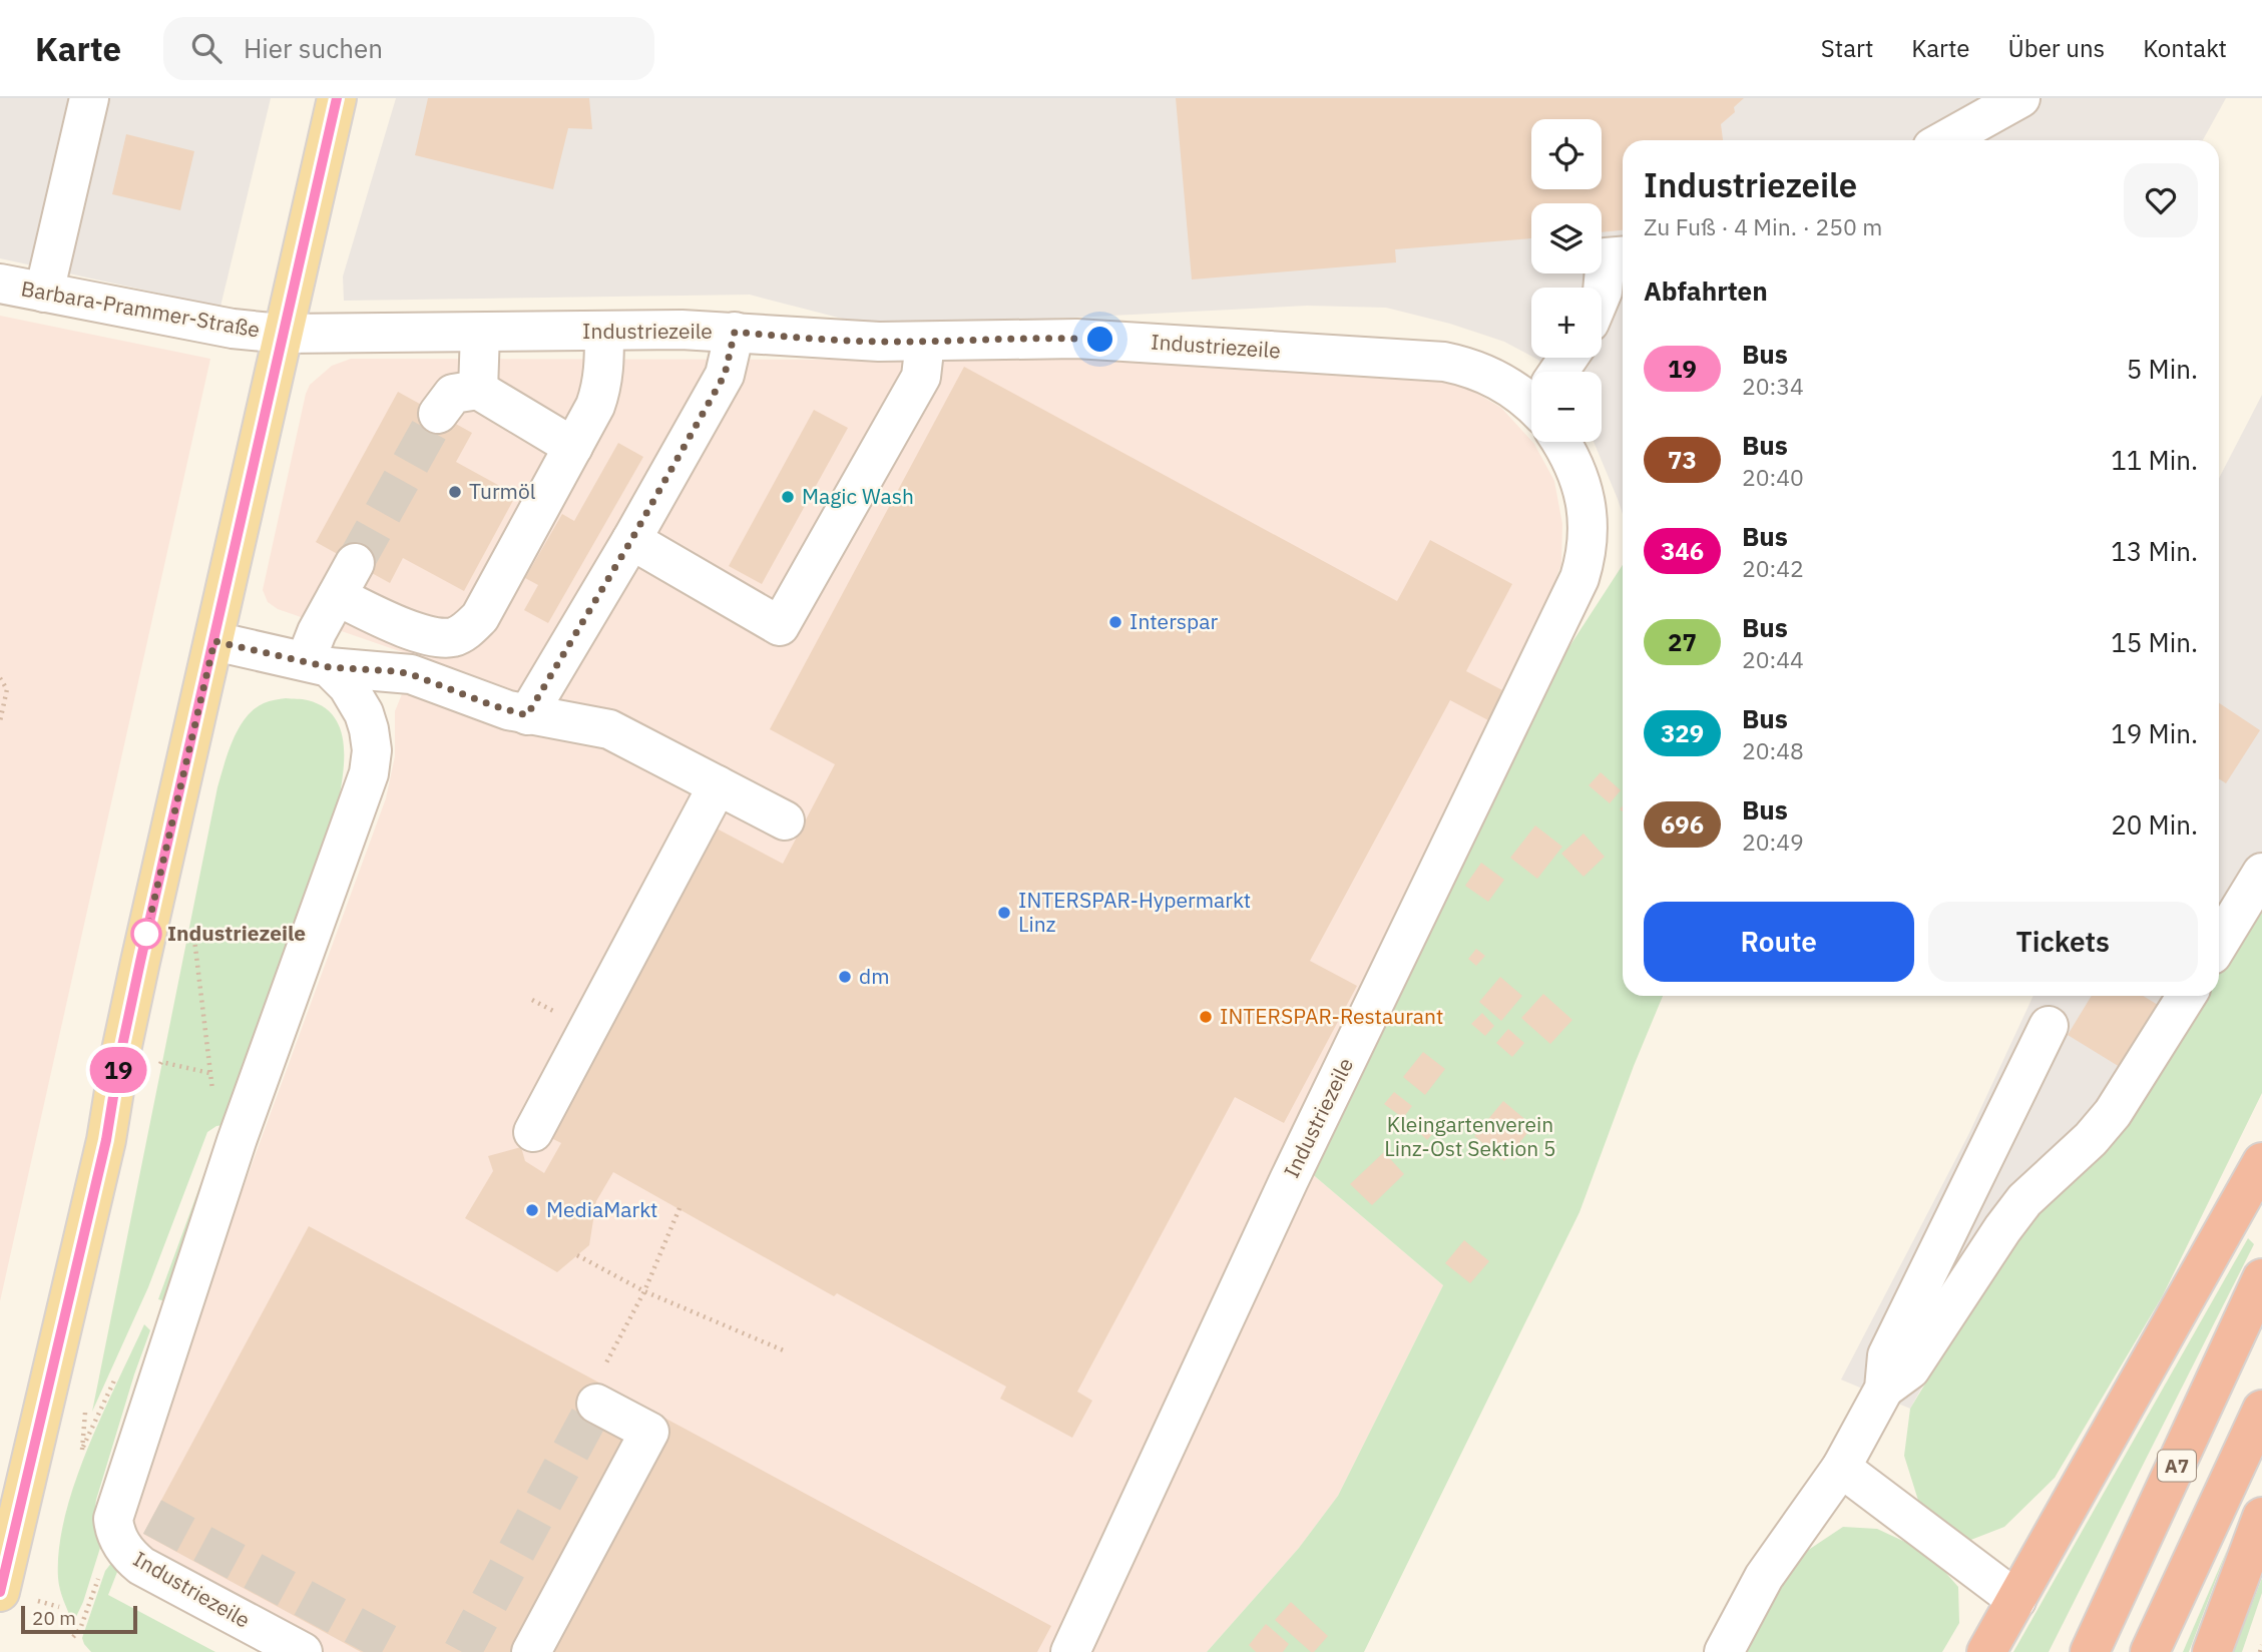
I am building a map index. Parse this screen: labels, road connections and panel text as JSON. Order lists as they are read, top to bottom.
{
  "streets": {
    "highway": ["A7"],
    "street": ["Barbara-Prammer-Straße", "Industriezeile"]
  },
  "crossings": [
    ["Barbara-Prammer-Straße", "Industriezeile"]
  ],
  "parks": ["Kleingartenverein Linz-Ost Sektion 5"],
  "places": [
    "Turmöl",
    "Magic Wash",
    "Interspar",
    "INTERSPAR-Hypermarkt Linz",
    "Industriezeile",
    "dm",
    "INTERSPAR-Restaurant",
    "MediaMarkt"
  ],
  "lines": ["bus line 19"],
  "scale_bar": "20 m",
  "page": {
    "header": "Karte",
    "search": "Hier suchen",
    "nav": [
      "Start",
      "Karte",
      "Über uns",
      "Kontakt"
    ],
    "on_map": "19",
    "map_buttons": ["+", "−"],
    "heading": [
      ["Industriezeile", "Zu Fuß · 4 Min. · 250 m"],
      "Abfahrten"
    ],
    "list": [
      {
        "mark": "19",
        "name": "Bus",
        "note": "20:34",
        "value": "5 Min."
      },
      {
        "mark": "73",
        "name": "Bus",
        "note": "20:40",
        "value": "11 Min."
      },
      {
        "mark": "346",
        "name": "Bus",
        "note": "20:42",
        "value": "13 Min."
      },
      {
        "mark": "27",
        "name": "Bus",
        "note": "20:44",
        "value": "15 Min."
      },
      {
        "mark": "329",
        "name": "Bus",
        "note": "20:48",
        "value": "19 Min."
      },
      {
        "mark": "696",
        "name": "Bus",
        "note": "20:49",
        "value": "20 Min."
      }
    ],
    "buttons": ["Route", "Tickets"],
    "scale": "20 m"
  }
}
